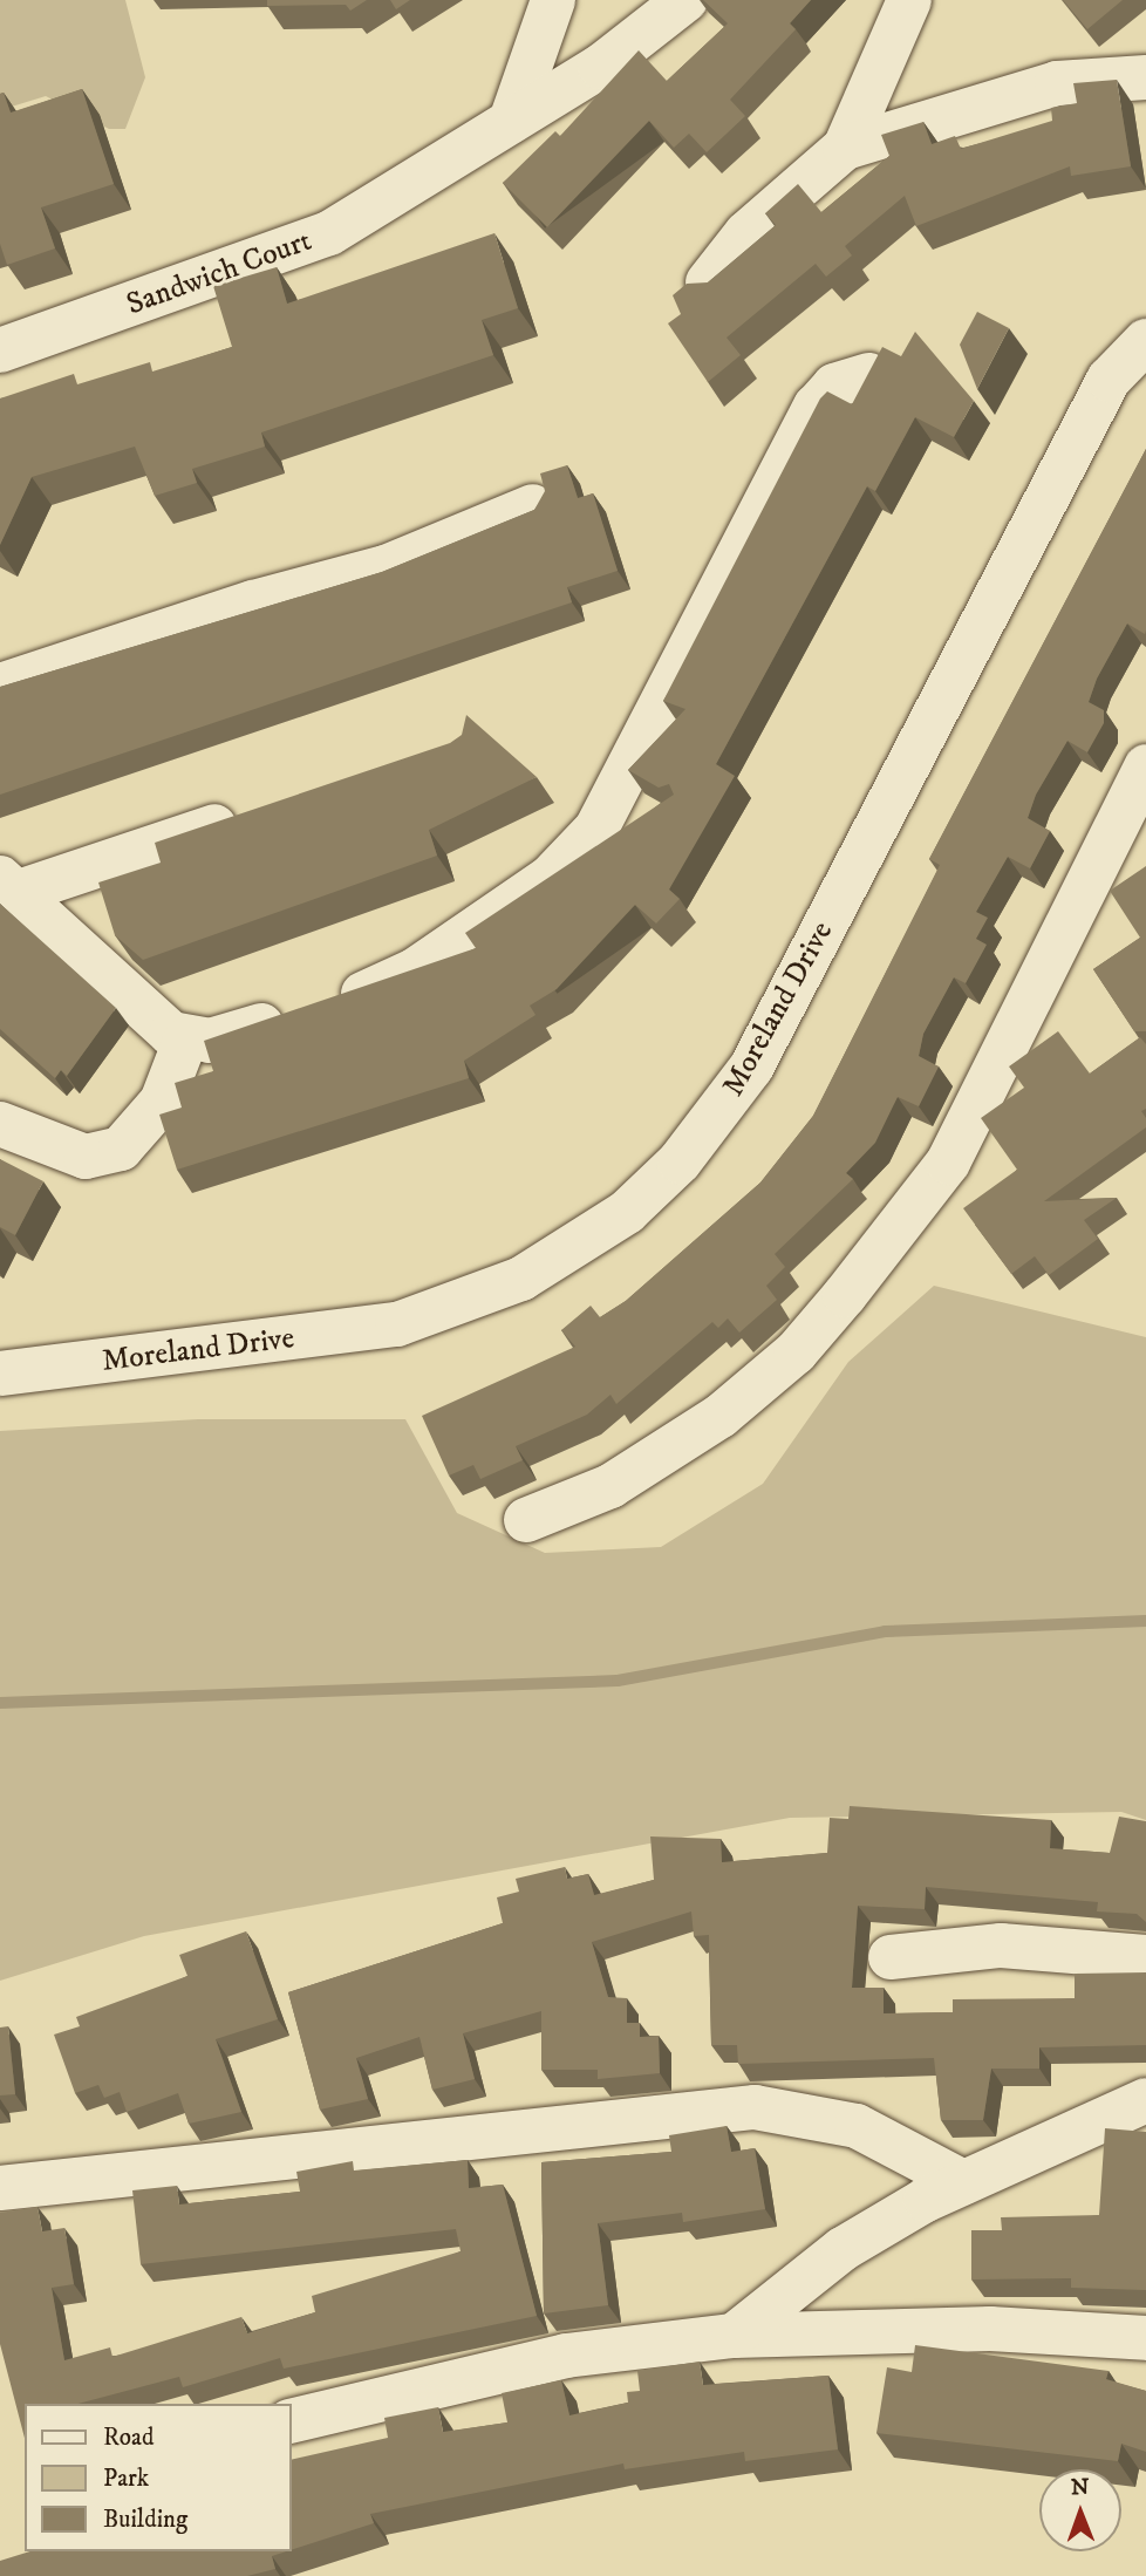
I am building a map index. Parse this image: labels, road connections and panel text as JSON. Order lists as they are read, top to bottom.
{
  "streets": {
    "street": ["Sandwich Court", "Moreland Drive"]
  },
  "legend": ["Road", "Park", "Building"],
  "north": "top"
}
